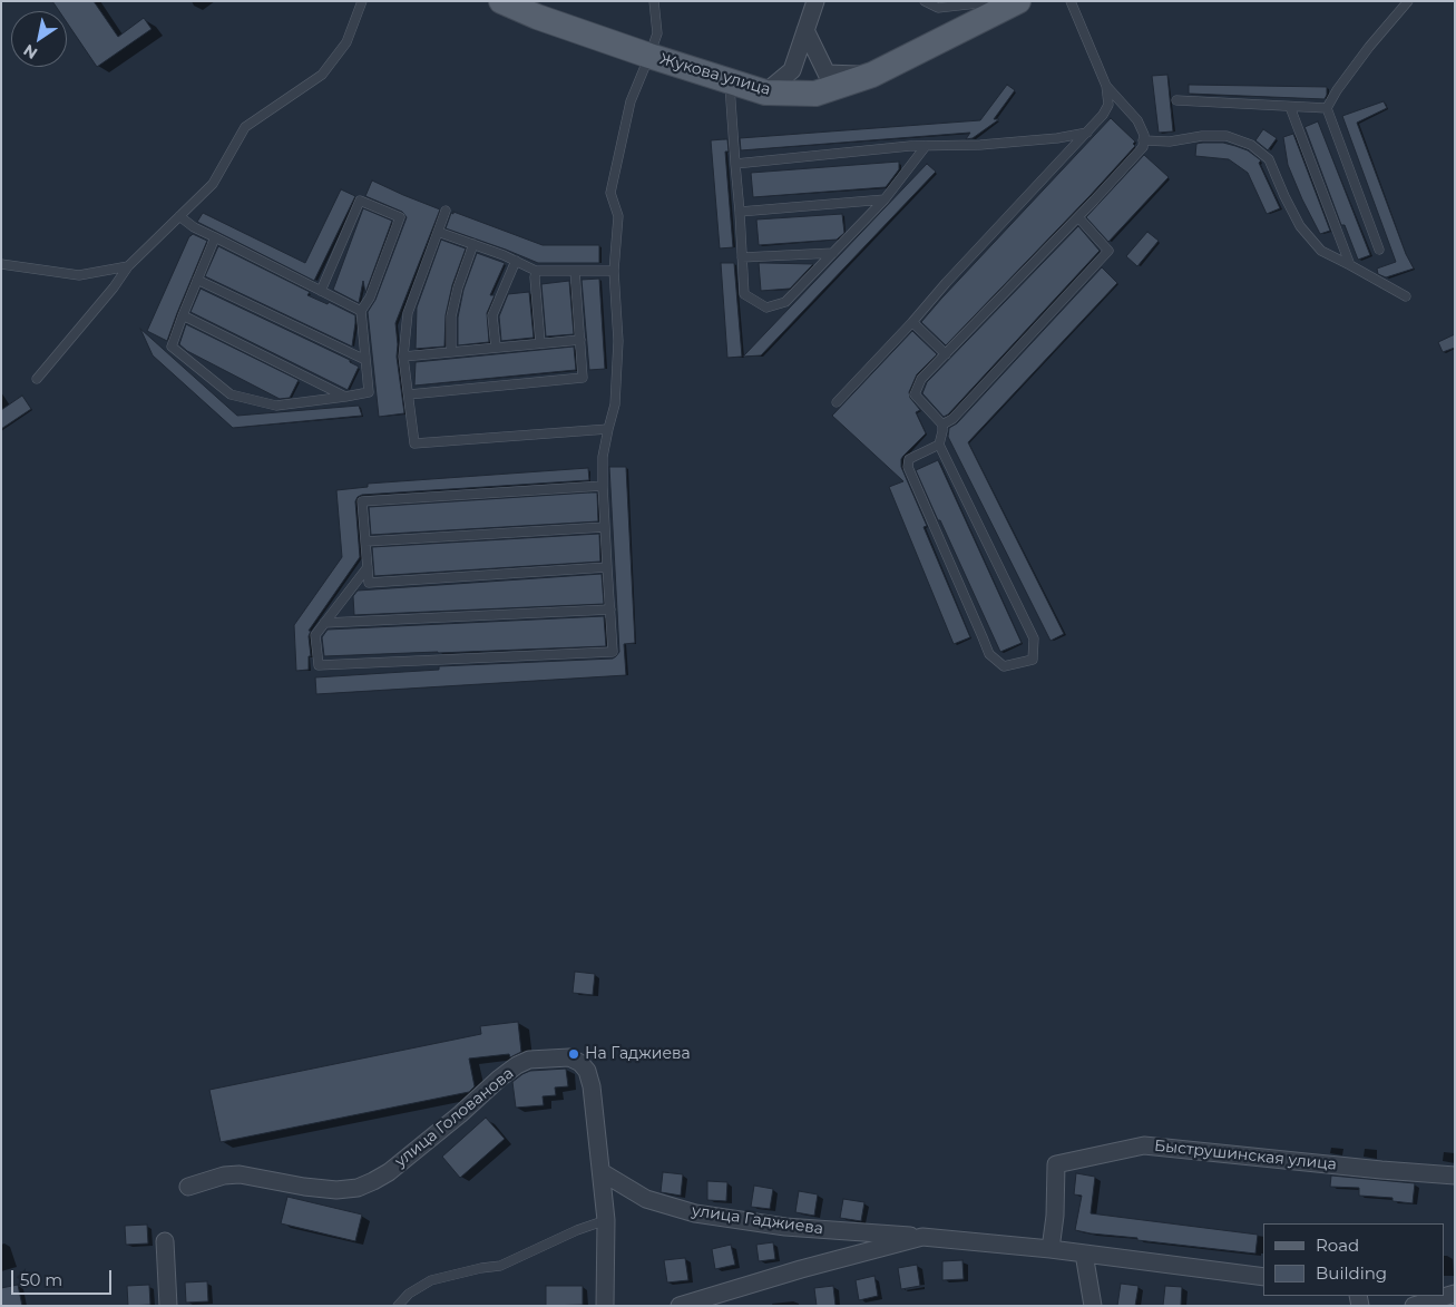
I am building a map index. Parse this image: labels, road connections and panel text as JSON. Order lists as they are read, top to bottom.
{
  "streets": {
    "main road": ["Жукова улица"],
    "street": ["улица Голованова", "Быструшинская улица", "улица Гаджиева"]
  },
  "crossings": [
    ["улица Голованова", "улица Гаджиева"],
    ["Быструшинская улица", "улица Гаджиева"]
  ],
  "places": ["На Гаджиева"],
  "legend": ["Road", "Building"],
  "scale_bar": "50 m",
  "north": "bottom left"
}
